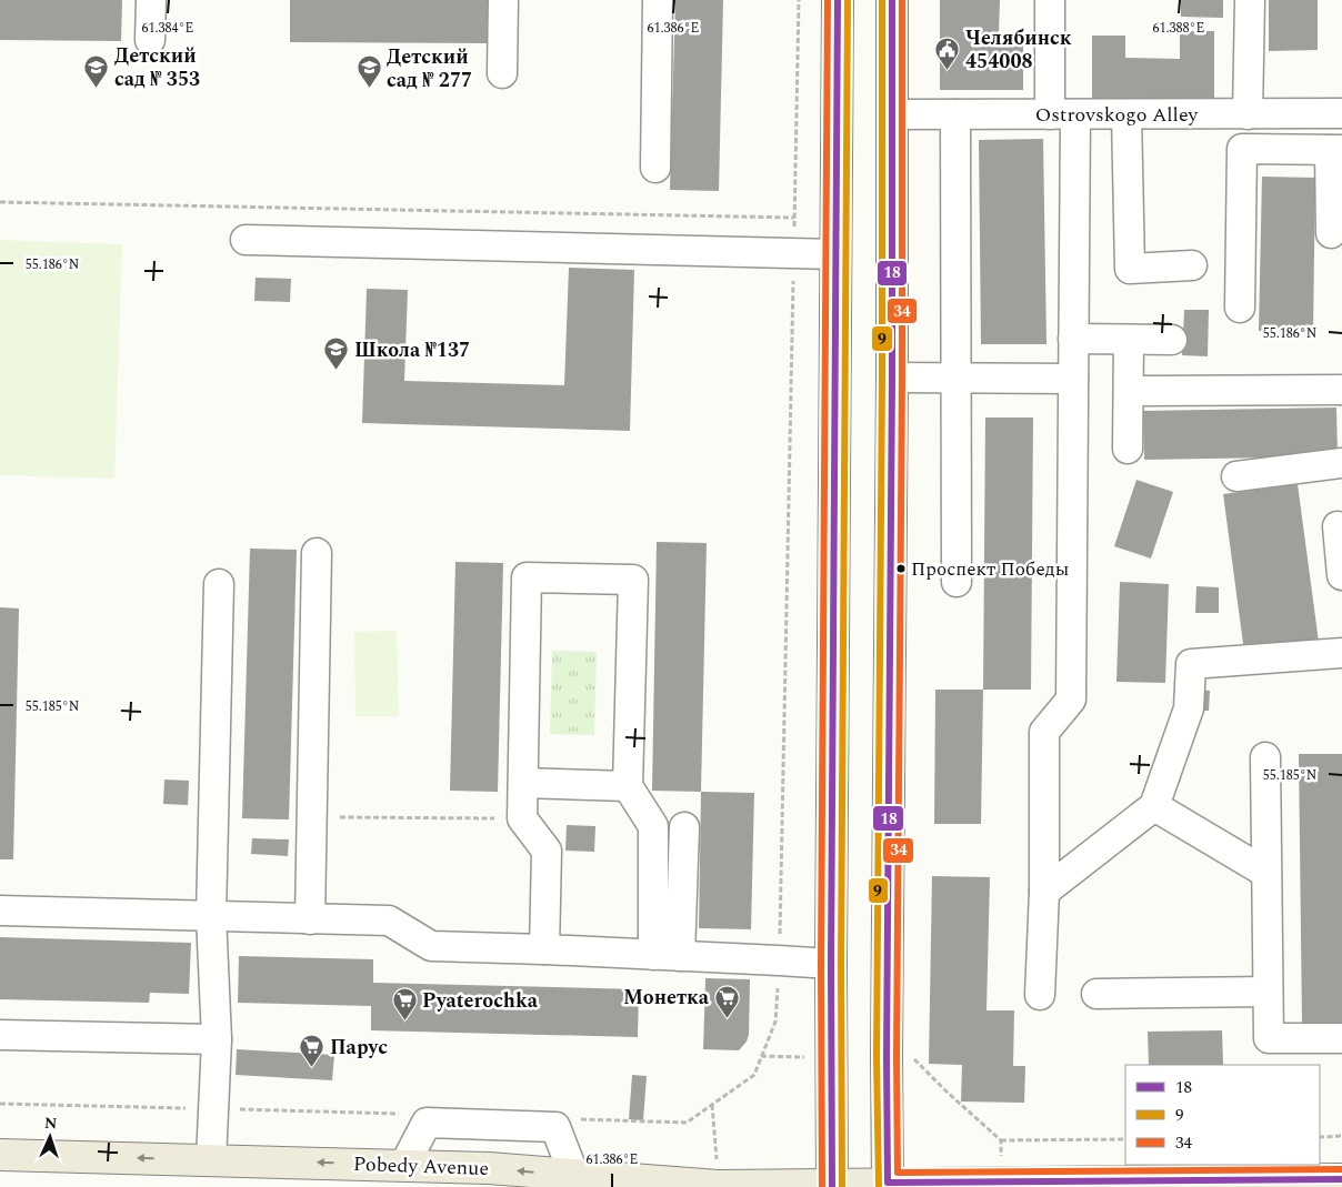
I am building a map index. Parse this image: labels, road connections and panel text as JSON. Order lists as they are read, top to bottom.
{
  "streets": {
    "main road": ["Pobedy Avenue"],
    "street": ["Ostrovskogo Alley"]
  },
  "one_way": ["Pobedy Avenue"],
  "places": {
    "public building": ["Челябинск 454008"],
    "school or university": ["Детский сад № 353", "Детский сад № 277", "Школа №137"],
    "other": ["Проспект Победы"],
    "supermarket": ["Монетка", "Pyaterochka", "Парус"]
  },
  "lines": ["transit line 18", "transit line 9", "transit line 34"],
  "legend": ["18", "9", "34"],
  "north": "top",
  "coordinates": [
    "61.384°E",
    "61.386°E",
    "61.388°E",
    "55.186°N",
    "55.185°N"
  ]
}
